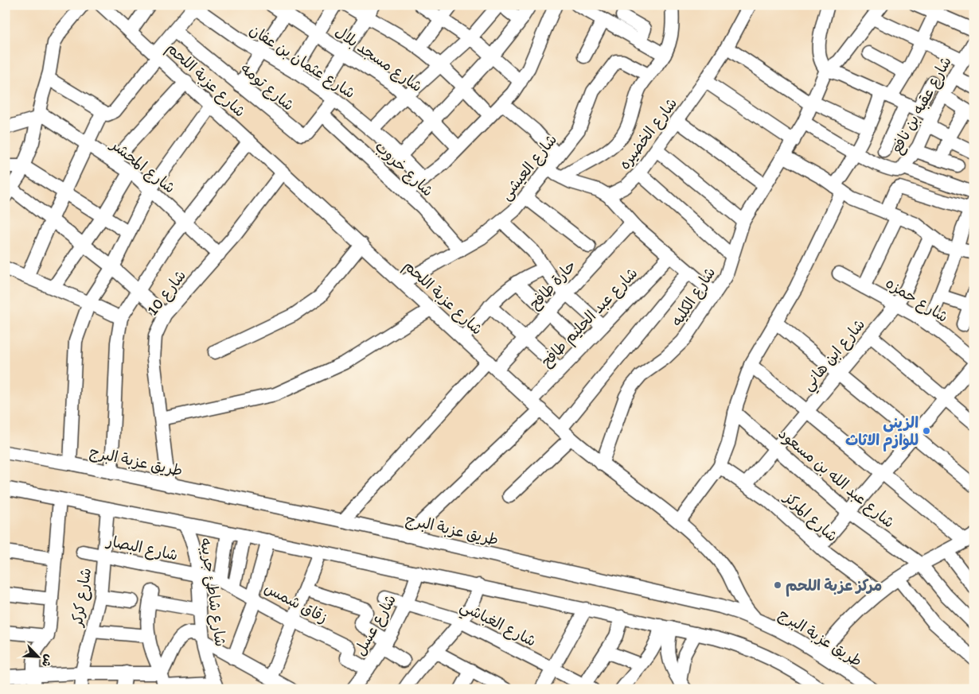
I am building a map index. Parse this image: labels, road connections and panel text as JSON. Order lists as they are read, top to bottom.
{
  "streets": {
    "street": [
      "شارع مسجد بلال",
      "شارع عثمان بن عفان",
      "شارع عزبة اللحم",
      "شارع تومه",
      "شارع عقبه بن نافع",
      "شارع الخضيره",
      "شارع المحشر",
      "شارع العيشى",
      "شارع خروب",
      "حارة طافح",
      "شارع 10",
      "شارع الكليه",
      "شارع حمزه",
      "شارع عبد الحليم طافح",
      "شارع ابن هاني",
      "طريق عزبة البرج",
      "شارع عبد الله بن مسعود",
      "شارع المركز",
      "شارع البصار",
      "شارع شاطئ جريبه",
      "شارع كركر",
      "زقاق شمس",
      "شارع الغباشي",
      "شارع عسل"
    ]
  },
  "crossings": [
    ["شارع عثمان بن عفان", "شارع تومه"],
    ["شارع عزبة اللحم", "شارع العيشى"],
    ["شارع عزبة اللحم", "حارة طافح"],
    ["شارع عزبة اللحم", "شارع 10"],
    ["شارع عزبة اللحم", "شارع الكليه"],
    ["شارع عزبة اللحم", "شارع عبد الحليم طافح"],
    ["شارع عزبة اللحم", "طريق عزبة البرج"],
    ["شارع تومه", "شارع خروب"],
    ["شارع عقبه بن نافع", "شارع الكليه"],
    ["شارع المحشر", "شارع 10"],
    ["شارع العيشى", "شارع خروب"],
    ["حارة طافح", "طريق عزبة البرج"],
    ["شارع 10", "طريق عزبة البرج"],
    ["شارع حمزه", "شارع ابن هاني"],
    ["شارع ابن هاني", "شارع عبد الله بن مسعود"],
    ["شارع ابن هاني", "شارع المركز"],
    ["شارع البصار", "شارع شاطئ جريبه"],
    ["شارع البصار", "شارع كركر"],
    ["شارع البصار", "زقاق شمس"],
    ["شارع شاطئ جريبه", "زقاق شمس"],
    ["زقاق شمس", "شارع عسل"],
    ["شارع الغباشي", "شارع عسل"]
  ],
  "places": ["الزينى للوازم الاثاث", "مركز عزبة اللحم"],
  "north": "bottom right"
}
